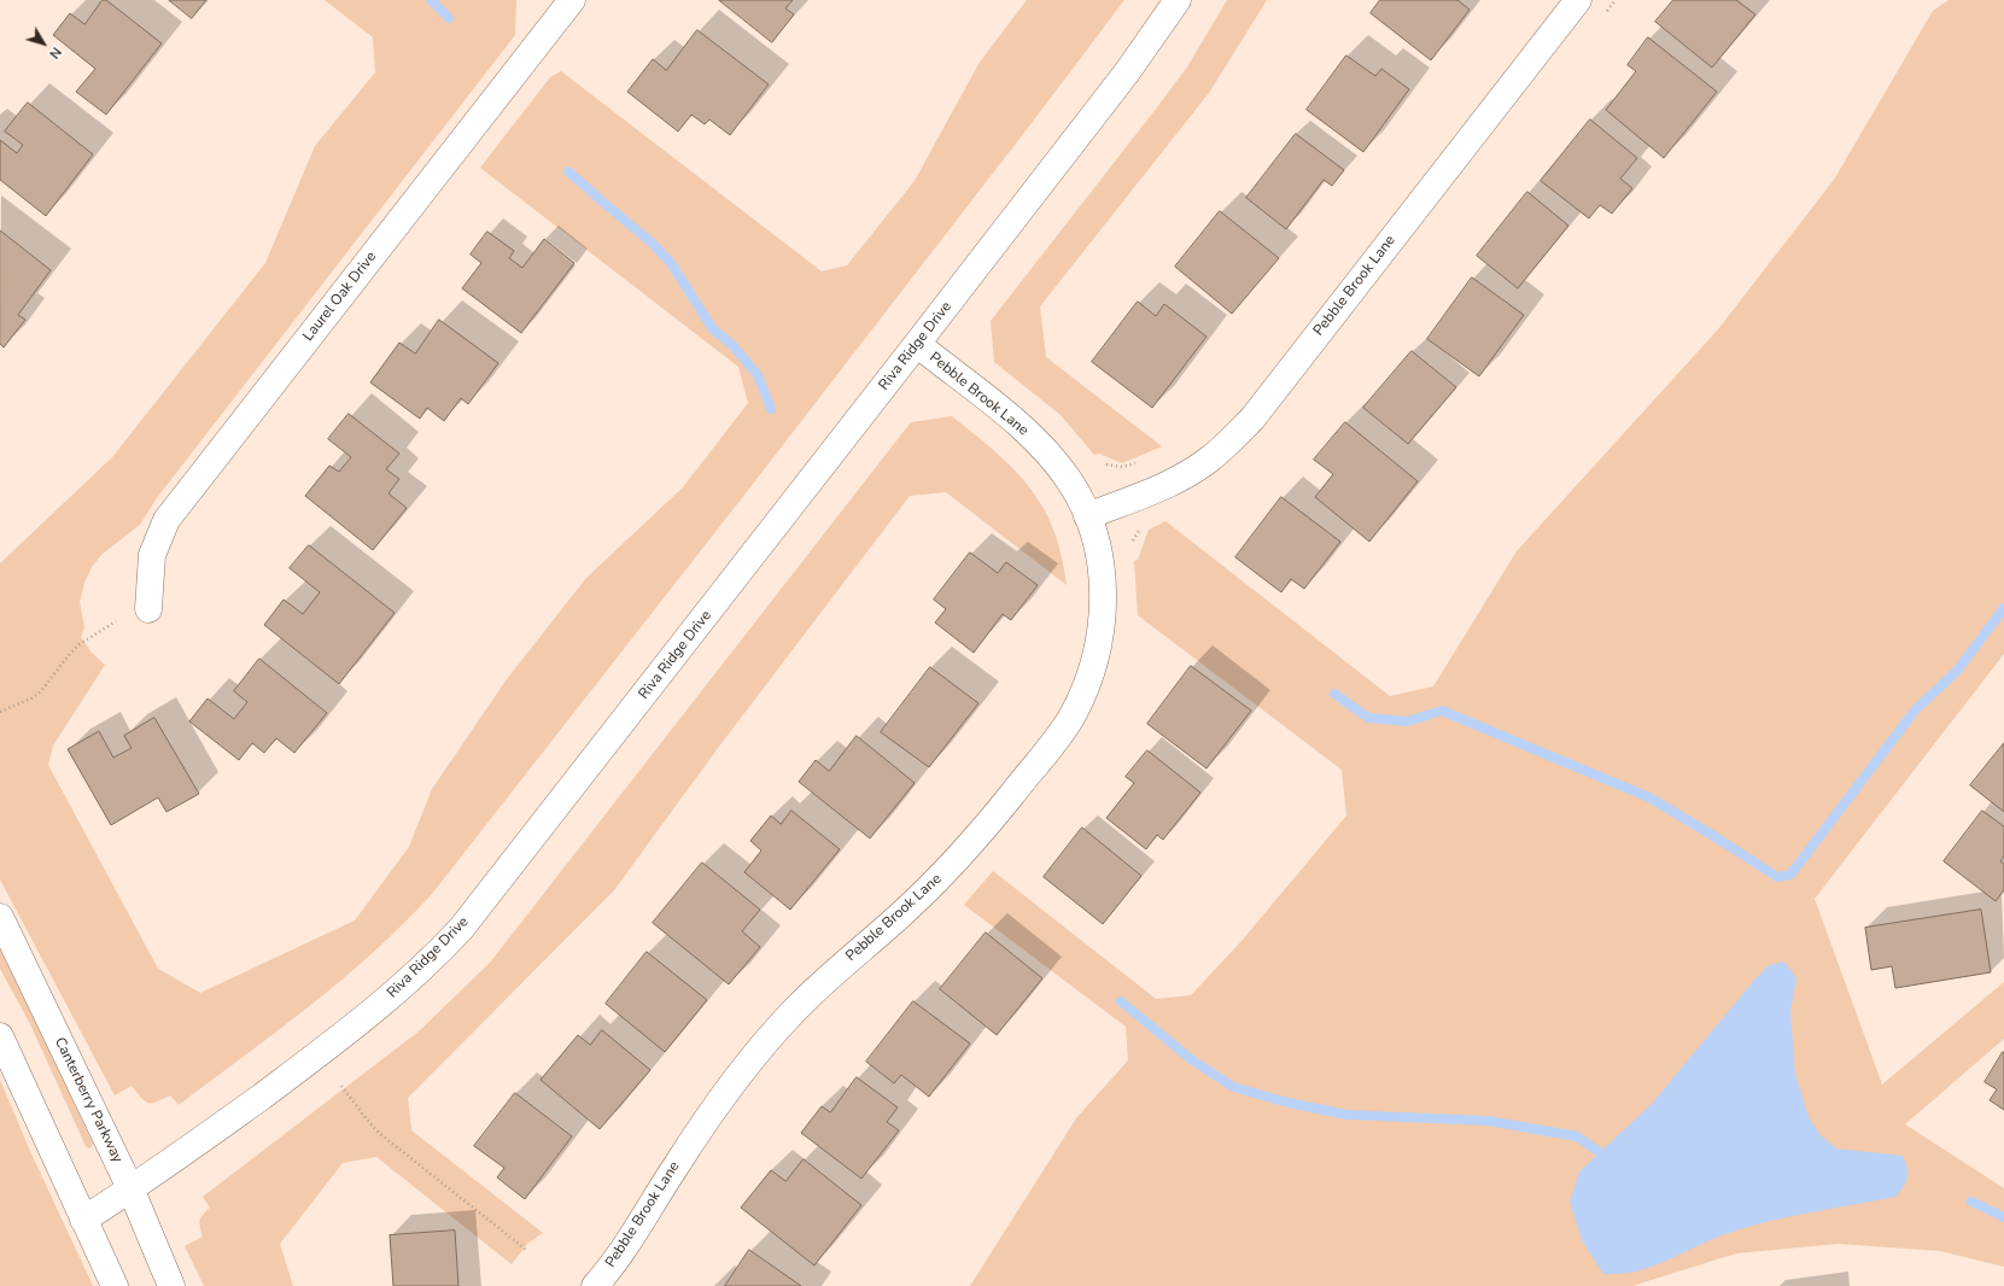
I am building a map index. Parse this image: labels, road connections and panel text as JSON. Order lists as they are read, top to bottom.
{
  "streets": {
    "street": [
      "Pebble Brook Lane",
      "Laurel Oak Drive",
      "Riva Ridge Drive",
      "Canterberry Parkway"
    ]
  },
  "crossings": [
    ["Pebble Brook Lane", "Riva Ridge Drive"],
    ["Riva Ridge Drive", "Canterberry Parkway"]
  ],
  "north": "bottom right"
}
